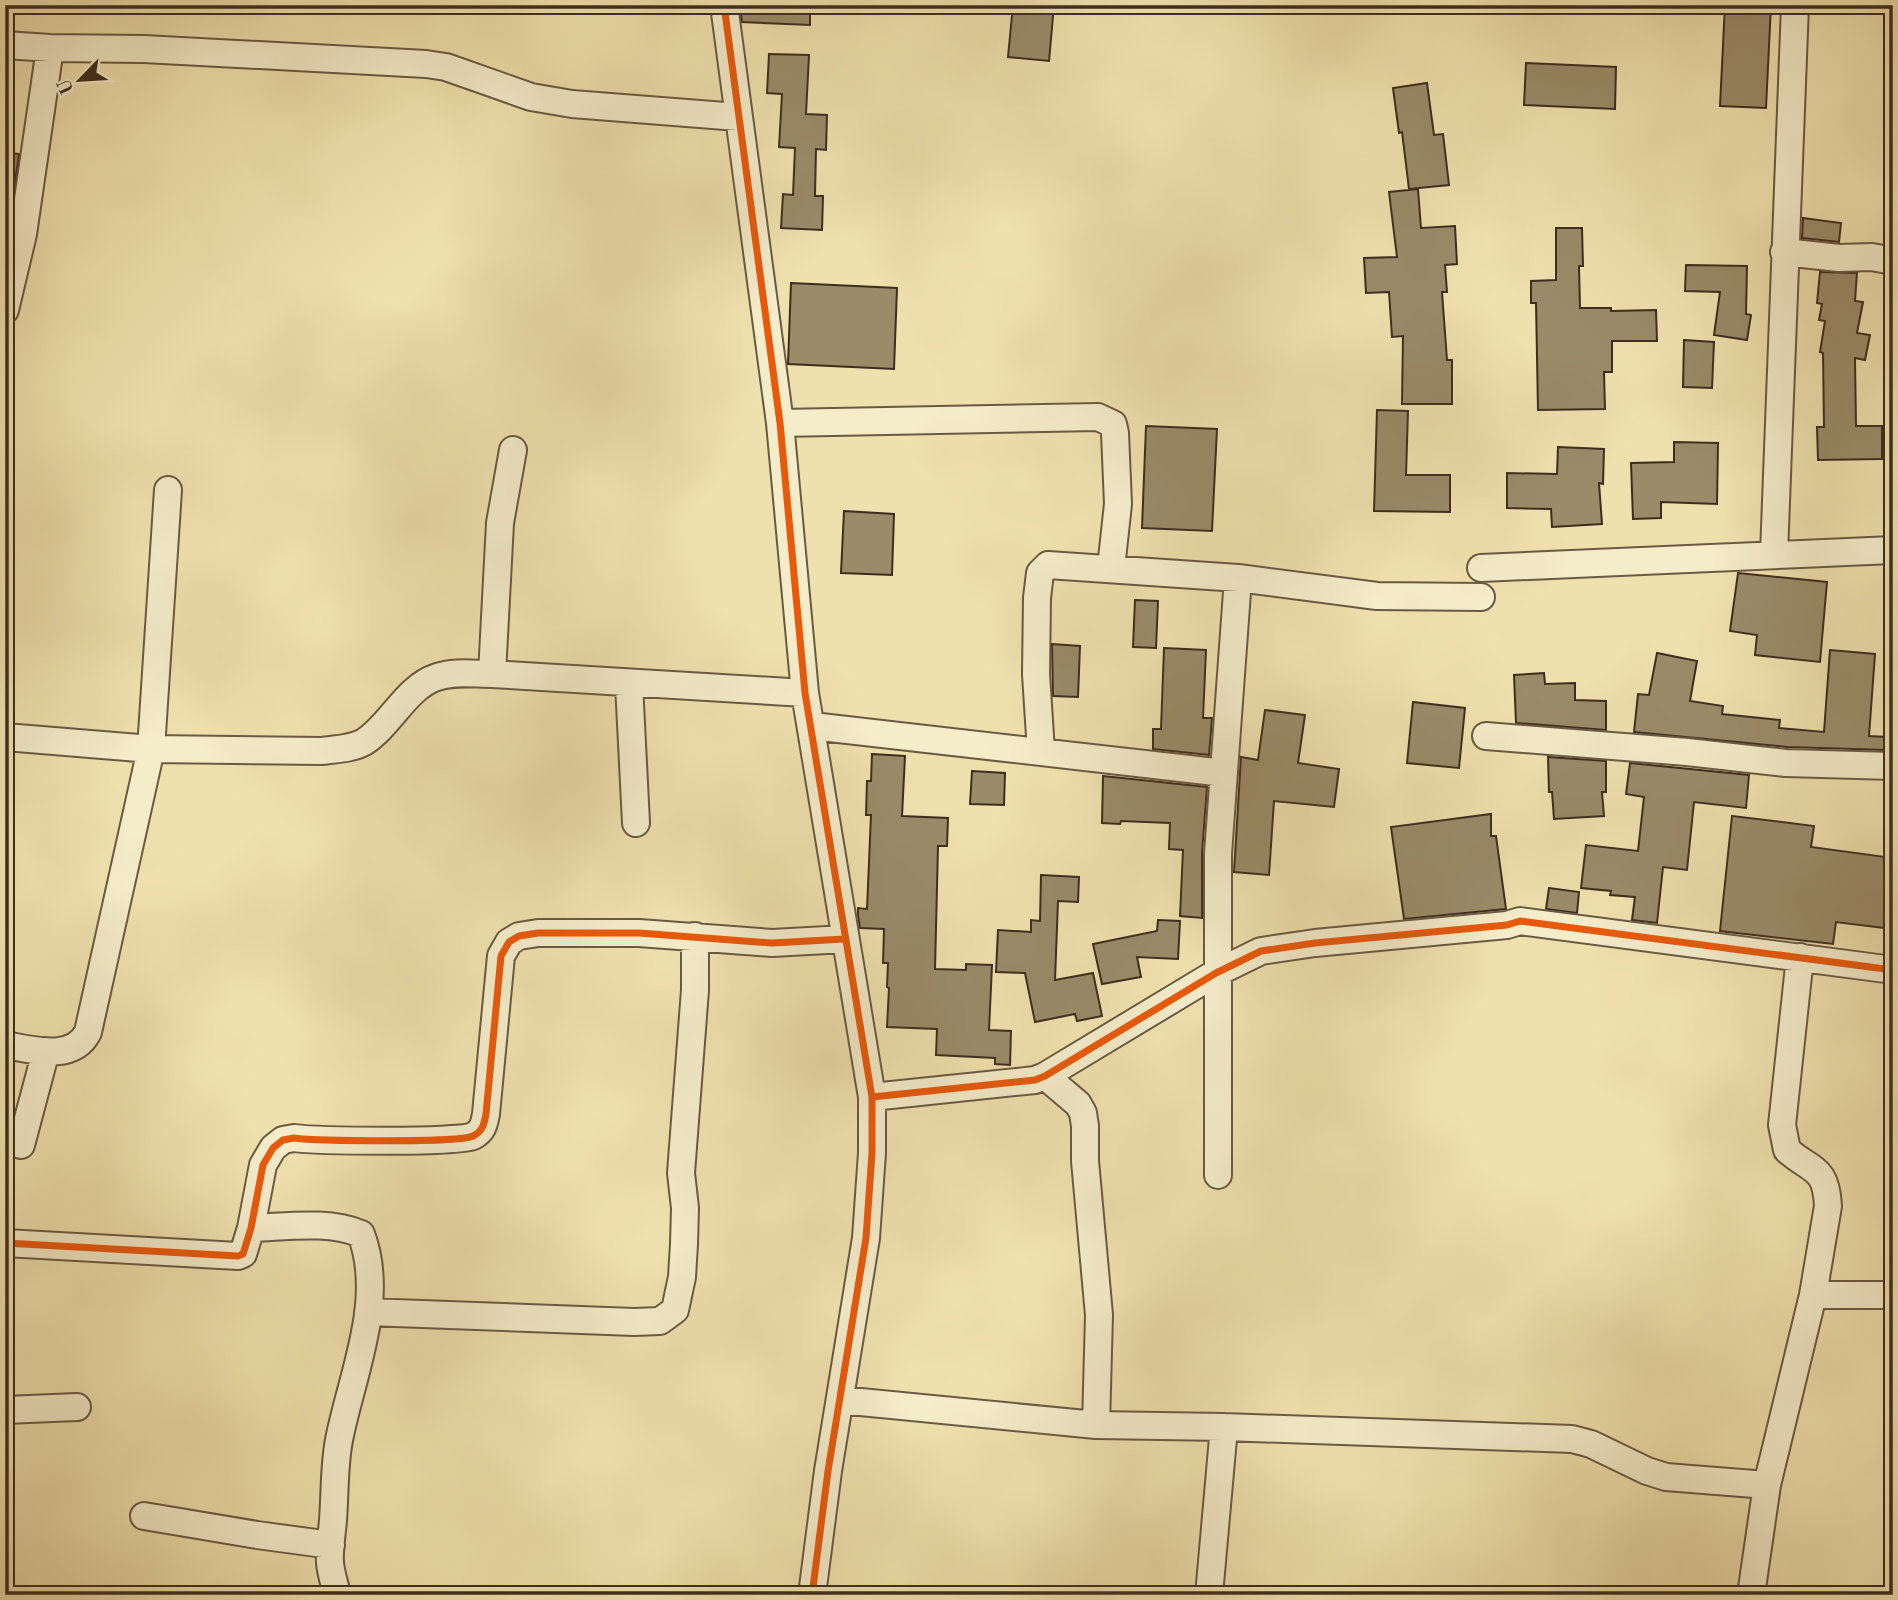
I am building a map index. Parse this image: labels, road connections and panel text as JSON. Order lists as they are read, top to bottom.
{
  "north": "bottom left"
}
